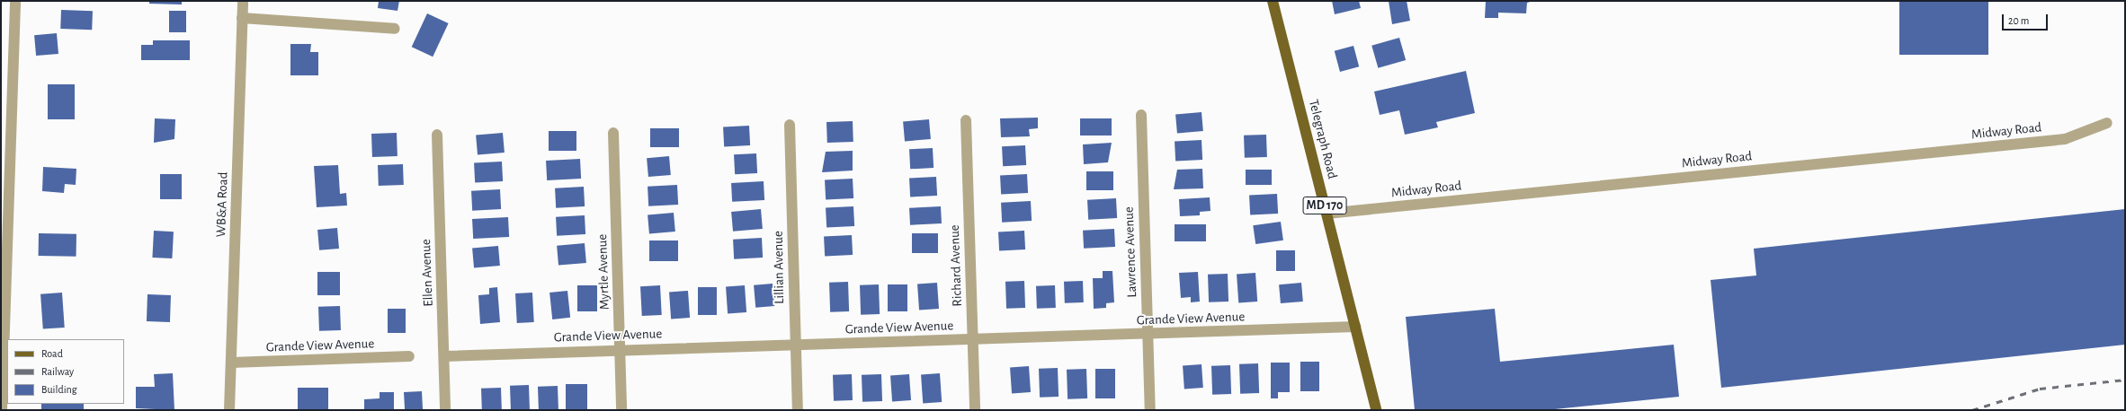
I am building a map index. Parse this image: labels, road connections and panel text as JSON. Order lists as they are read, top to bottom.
{
  "streets": {
    "main road": ["Telegraph Road", "MD 170"],
    "street": [
      "Midway Road",
      "WB&A Road",
      "Lawrence Avenue",
      "Richard Avenue",
      "Lillian Avenue",
      "Myrtle Avenue",
      "Ellen Avenue",
      "Grande View Avenue"
    ]
  },
  "crossings": [
    ["Midway Road", "Telegraph Road"],
    ["Telegraph Road", "Grande View Avenue"],
    ["WB&A Road", "Grande View Avenue"],
    ["Lawrence Avenue", "Grande View Avenue"],
    ["Richard Avenue", "Grande View Avenue"],
    ["Lillian Avenue", "Grande View Avenue"],
    ["Myrtle Avenue", "Grande View Avenue"],
    ["Ellen Avenue", "Grande View Avenue"]
  ],
  "legend": ["Road", "Railway", "Building"],
  "scale_bar": "20 m"
}
